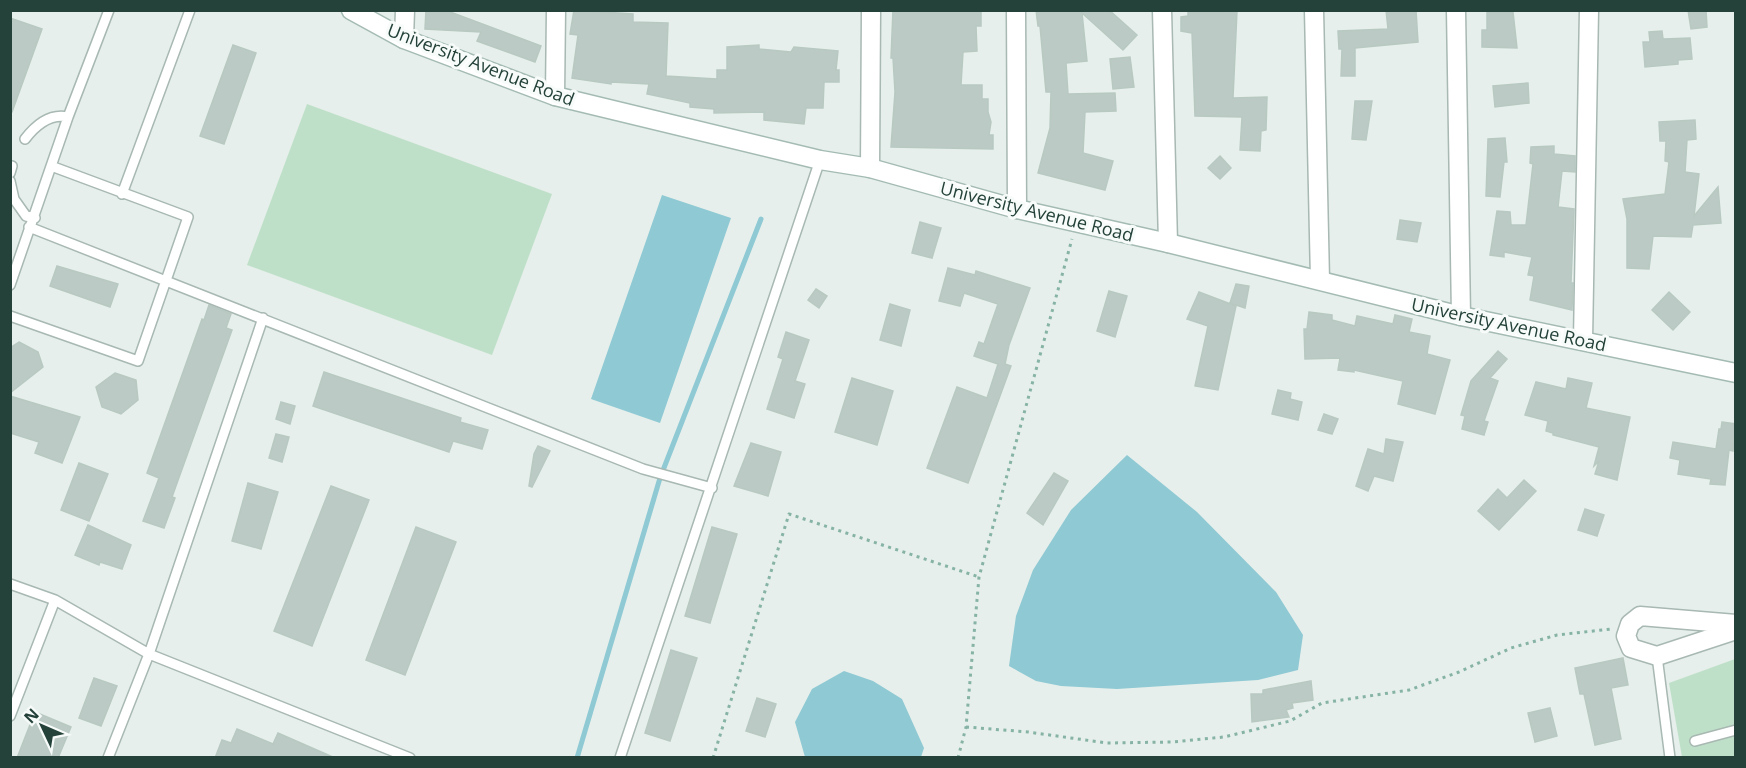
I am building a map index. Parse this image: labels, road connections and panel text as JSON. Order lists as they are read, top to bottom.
{
  "streets": {
    "street": ["University Avenue Road"]
  },
  "north": "top left"
}
